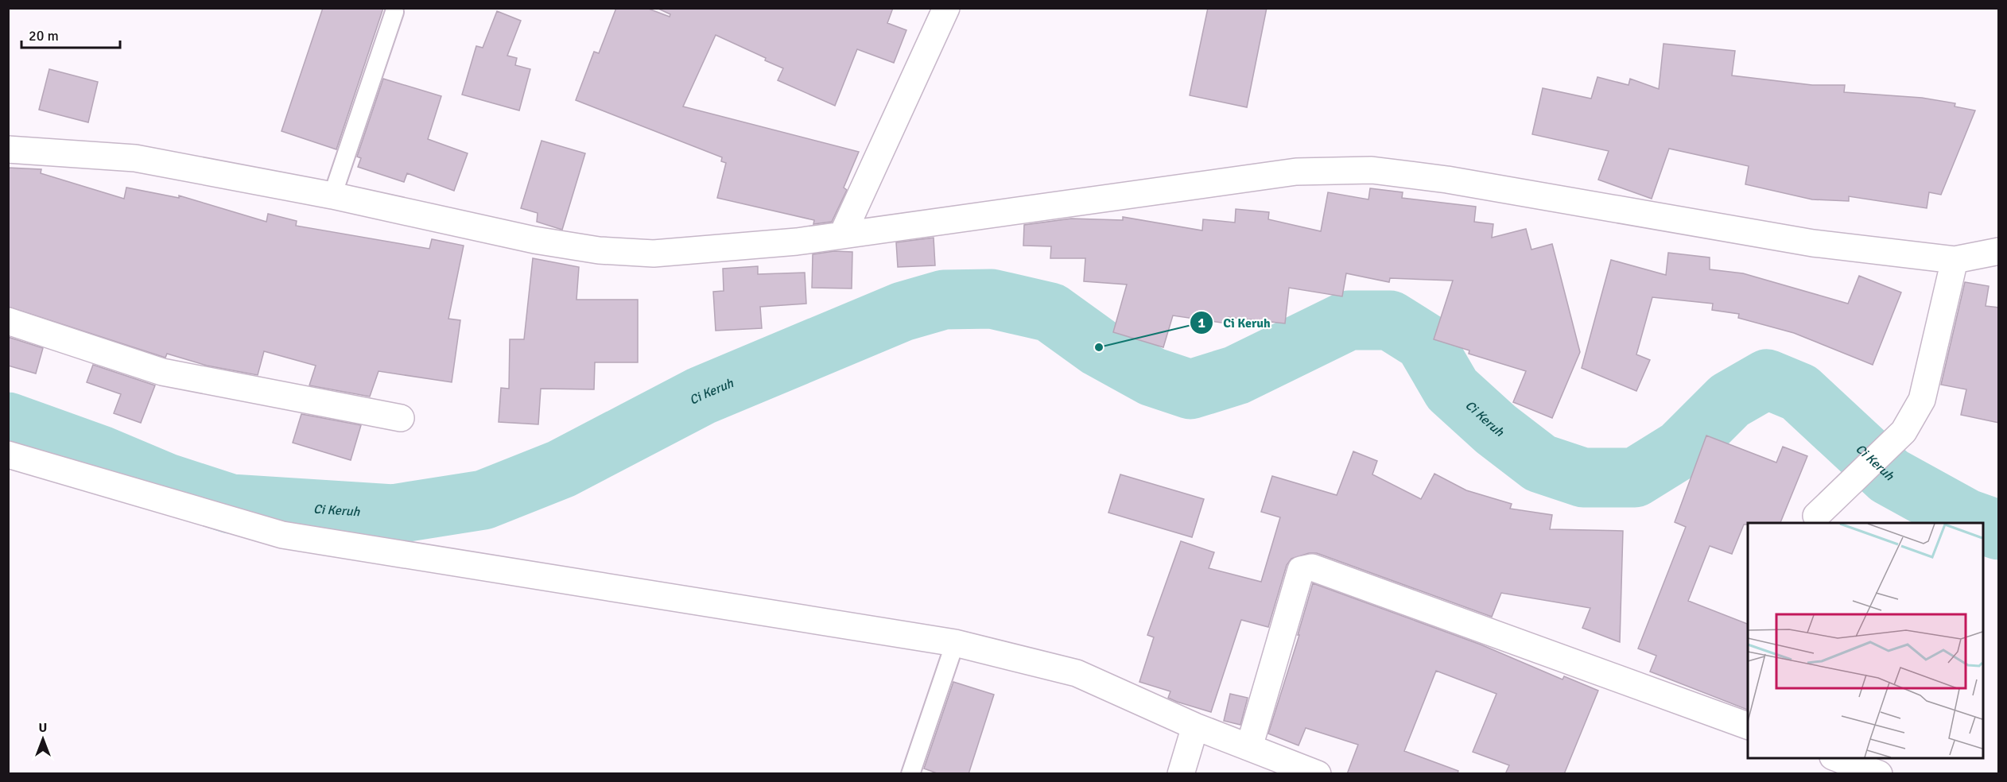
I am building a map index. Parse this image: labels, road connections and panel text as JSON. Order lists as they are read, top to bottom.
{
  "water": ["Ci Keruh"],
  "places": ["Ci Keruh"],
  "scale_bar": "20 m",
  "north": "top"
}
